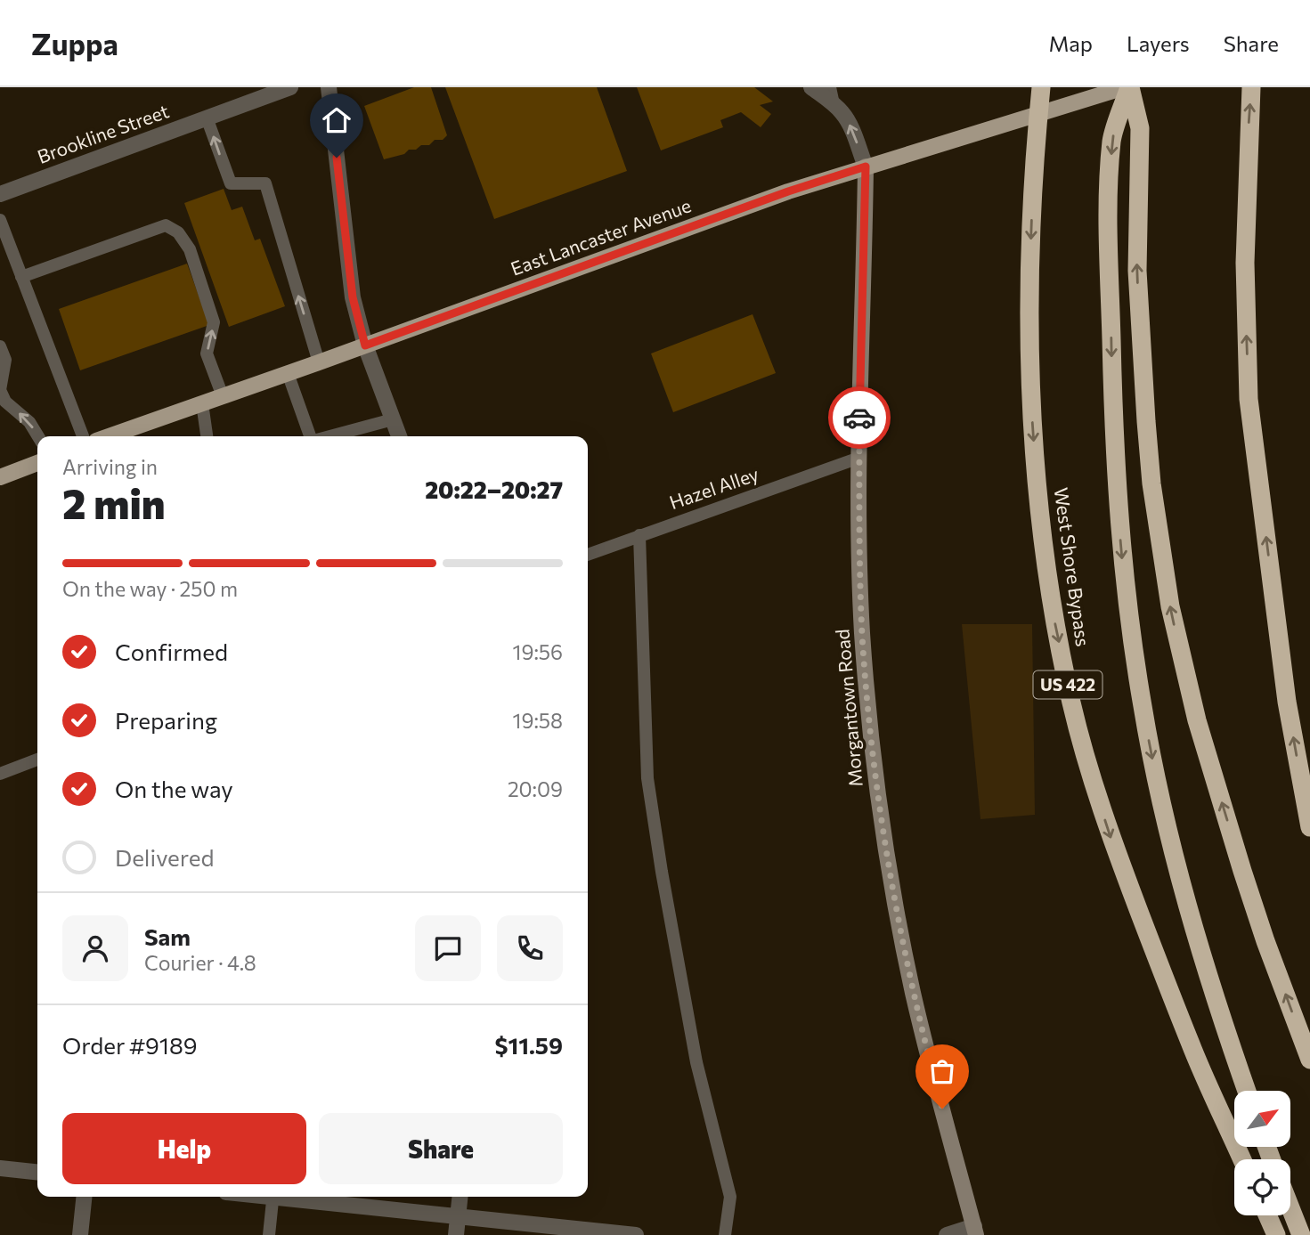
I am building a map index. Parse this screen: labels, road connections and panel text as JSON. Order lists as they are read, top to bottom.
{
  "streets": {
    "highway": ["West Shore Bypass", "US 422"],
    "main road": ["East Lancaster Avenue", "Morgantown Road"],
    "street": ["Brookline Street"],
    "lane": ["Hazel Alley"]
  },
  "crossings": [
    ["East Lancaster Avenue", "Morgantown Road"],
    ["Hazel Alley", "Morgantown Road"]
  ],
  "north": "top right",
  "page": {
    "header": "Zuppa",
    "nav": ["Map", "Layers", "Share"],
    "heading": ["2 min", "Arriving in", "20:22–20:27"],
    "panel": [
      "Sam",
      "Courier · 4.8",
      "Order #9189",
      "$11.59"
    ],
    "bar": "On the way · 250 m",
    "list": [
      ["Confirmed", "19:56"],
      ["Preparing", "19:58"],
      ["On the way", "20:09"],
      "Delivered"
    ],
    "buttons": ["Help", "Share"]
  }
}
